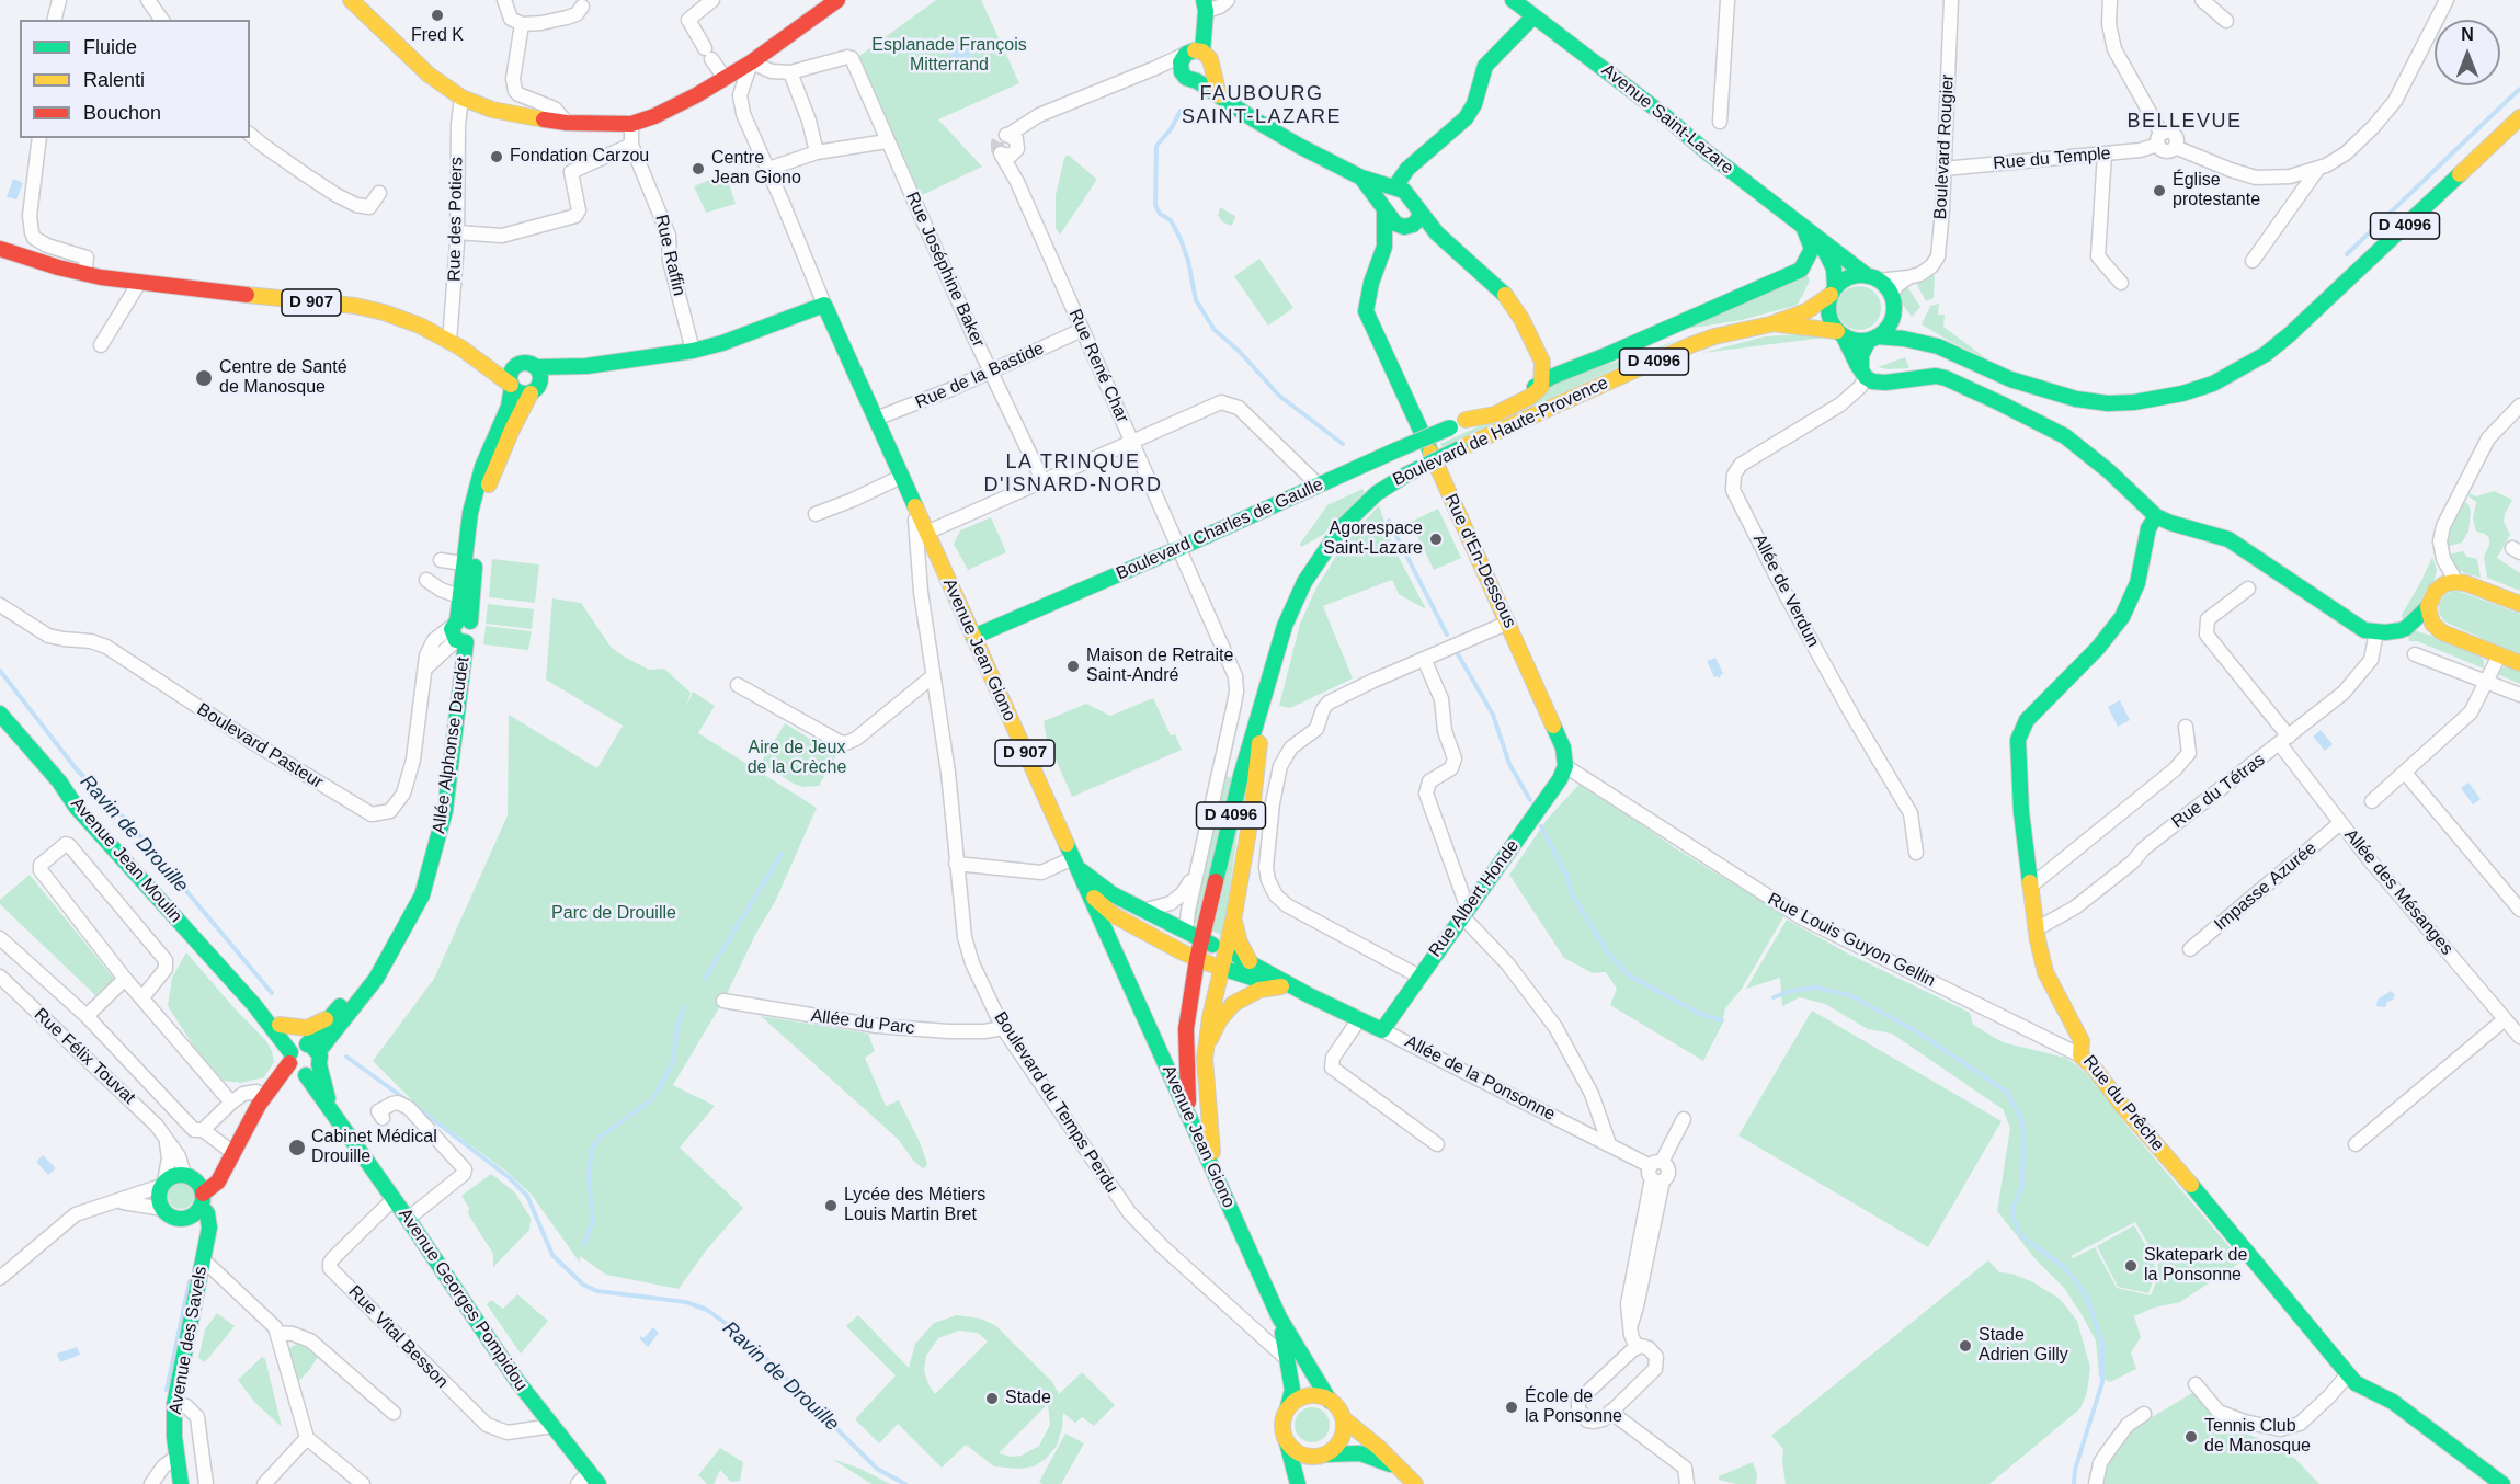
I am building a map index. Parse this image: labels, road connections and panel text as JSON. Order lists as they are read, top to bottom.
{
  "streets": {
    "street": [
      "Avenue Saint-Lazare",
      "Boulevard Rougier",
      "Rue du Temple",
      "Rue des Potiers",
      "D 4096",
      "Rue Raffin",
      "Rue Joséphine Baker",
      "D 907",
      "Rue René Char",
      "Rue de la Bastide",
      "Boulevard de Haute-Provence",
      "Boulevard Charles de Gaulle",
      "Rue d'En-Dessous",
      "Allée de Verdun",
      "Avenue Jean Giono",
      "Allée Alphonse Daudet",
      "Boulevard Pasteur",
      "Rue du Tétras",
      "Avenue Jean Moulin",
      "Impasse Azurée",
      "Allée des Mésanges",
      "Rue Albert Honde",
      "Rue Louis Guyon Gellin",
      "Allée du Parc",
      "Rue Félix Touvat",
      "Allée de la Ponsonne",
      "Boulevard du Temps Perdu",
      "Rue du Prêche",
      "Avenue Georges Pompidou",
      "Rue Vital Besson",
      "Avenue des Savels"
    ]
  },
  "crossings": [
    ["Avenue Saint-Lazare", "Boulevard Rougier"],
    ["Avenue Saint-Lazare", "D 4096"],
    ["Avenue Saint-Lazare", "Boulevard de Haute-Provence"],
    ["Avenue Saint-Lazare", "Boulevard Charles de Gaulle"],
    ["Boulevard Rougier", "Rue du Temple"],
    ["Boulevard Rougier", "D 4096"],
    ["Boulevard Rougier", "Boulevard de Haute-Provence"],
    ["Rue des Potiers", "D 907"],
    ["D 4096", "D 907"],
    ["D 4096", "Boulevard de Haute-Provence"],
    ["D 4096", "Avenue Jean Giono"],
    ["D 4096", "Allée de la Ponsonne"],
    ["Rue Joséphine Baker", "Rue de la Bastide"],
    ["D 907", "Rue René Char"],
    ["D 907", "Boulevard de Haute-Provence"],
    ["D 907", "Avenue Jean Giono"],
    ["D 907", "Allée Alphonse Daudet"],
    ["D 907", "Allée de la Ponsonne"],
    ["Rue René Char", "Rue de la Bastide"],
    ["Rue René Char", "Boulevard Charles de Gaulle"],
    ["Rue de la Bastide", "Avenue Jean Giono"],
    ["Boulevard de Haute-Provence", "Allée de la Ponsonne"],
    ["Boulevard Charles de Gaulle", "Avenue Jean Giono"],
    ["Rue d'En-Dessous", "Rue Albert Honde"],
    ["Rue d'En-Dessous", "Rue Louis Guyon Gellin"],
    ["Avenue Jean Giono", "Boulevard du Temps Perdu"],
    ["Allée Alphonse Daudet", "Boulevard Pasteur"],
    ["Allée Alphonse Daudet", "Avenue Jean Moulin"],
    ["Allée Alphonse Daudet", "Avenue Georges Pompidou"],
    ["Rue du Tétras", "Allée des Mésanges"],
    ["Rue du Tétras", "Rue du Prêche"],
    ["Avenue Jean Moulin", "Avenue Georges Pompidou"],
    ["Impasse Azurée", "Allée des Mésanges"],
    ["Rue Albert Honde", "Rue Louis Guyon Gellin"],
    ["Rue Albert Honde", "Allée de la Ponsonne"],
    ["Rue Louis Guyon Gellin", "Rue du Prêche"],
    ["Allée du Parc", "Boulevard du Temps Perdu"],
    ["Rue Félix Touvat", "Avenue des Savels"],
    ["Avenue Georges Pompidou", "Rue Vital Besson"]
  ],
  "districts": ["FAUBOURG SAINT-LAZARE", "BELLEVUE", "LA TRINQUE D'ISNARD-NORD"],
  "water": ["Ravin de Drouille"],
  "parks": ["Esplanade François Mitterrand", "Aire de Jeux de la Crèche", "Parc de Drouille"],
  "places": [
    "Fred K",
    "Fondation Carzou",
    "Centre Jean Giono",
    "Église protestante",
    "Centre de Santé de Manosque",
    "Agorespace Saint-Lazare",
    "Maison de Retraite Saint-André",
    "Cabinet Médical Drouille",
    "Lycée des Métiers Louis Martin Bret",
    "Skatepark de la Ponsonne",
    "Stade Adrien Gilly",
    "Stade",
    "École de la Ponsonne",
    "Tennis Club de Manosque"
  ],
  "legend": ["Fluide", "Ralenti", "Bouchon"],
  "north": "top"
}
